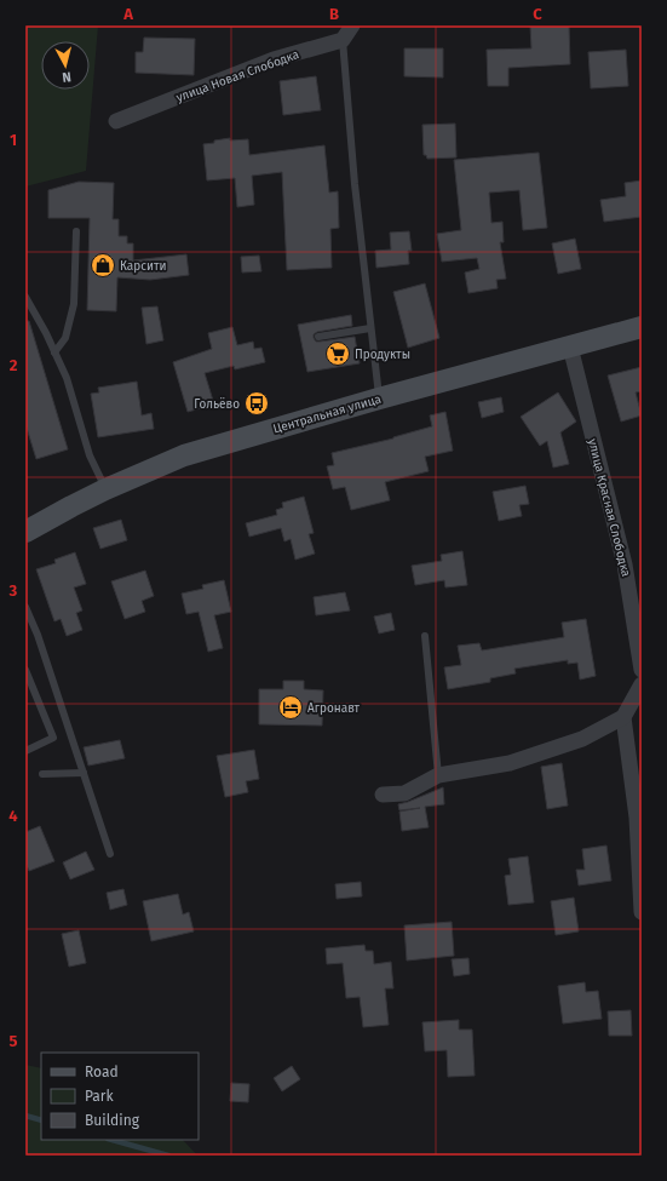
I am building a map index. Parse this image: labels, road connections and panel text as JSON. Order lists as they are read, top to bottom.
{
  "streets": {
    "main road": ["Центральная улица"],
    "street": ["улица Новая Слободка", "улица Красная Слободка"]
  },
  "crossings": [
    ["Центральная улица", "улица Красная Слободка"]
  ],
  "places": {
    "shop": ["Карсити"],
    "supermarket": ["Продукты"],
    "bus stop": ["Гольёво"],
    "hotel": ["Агронавт"]
  },
  "legend": ["Road", "Park", "Building"],
  "north": "bottom",
  "grid": {
    "columns": ["A", "B", "C"],
    "rows": [
      "1",
      "2",
      "3",
      "4",
      "5"
    ]
  }
}
